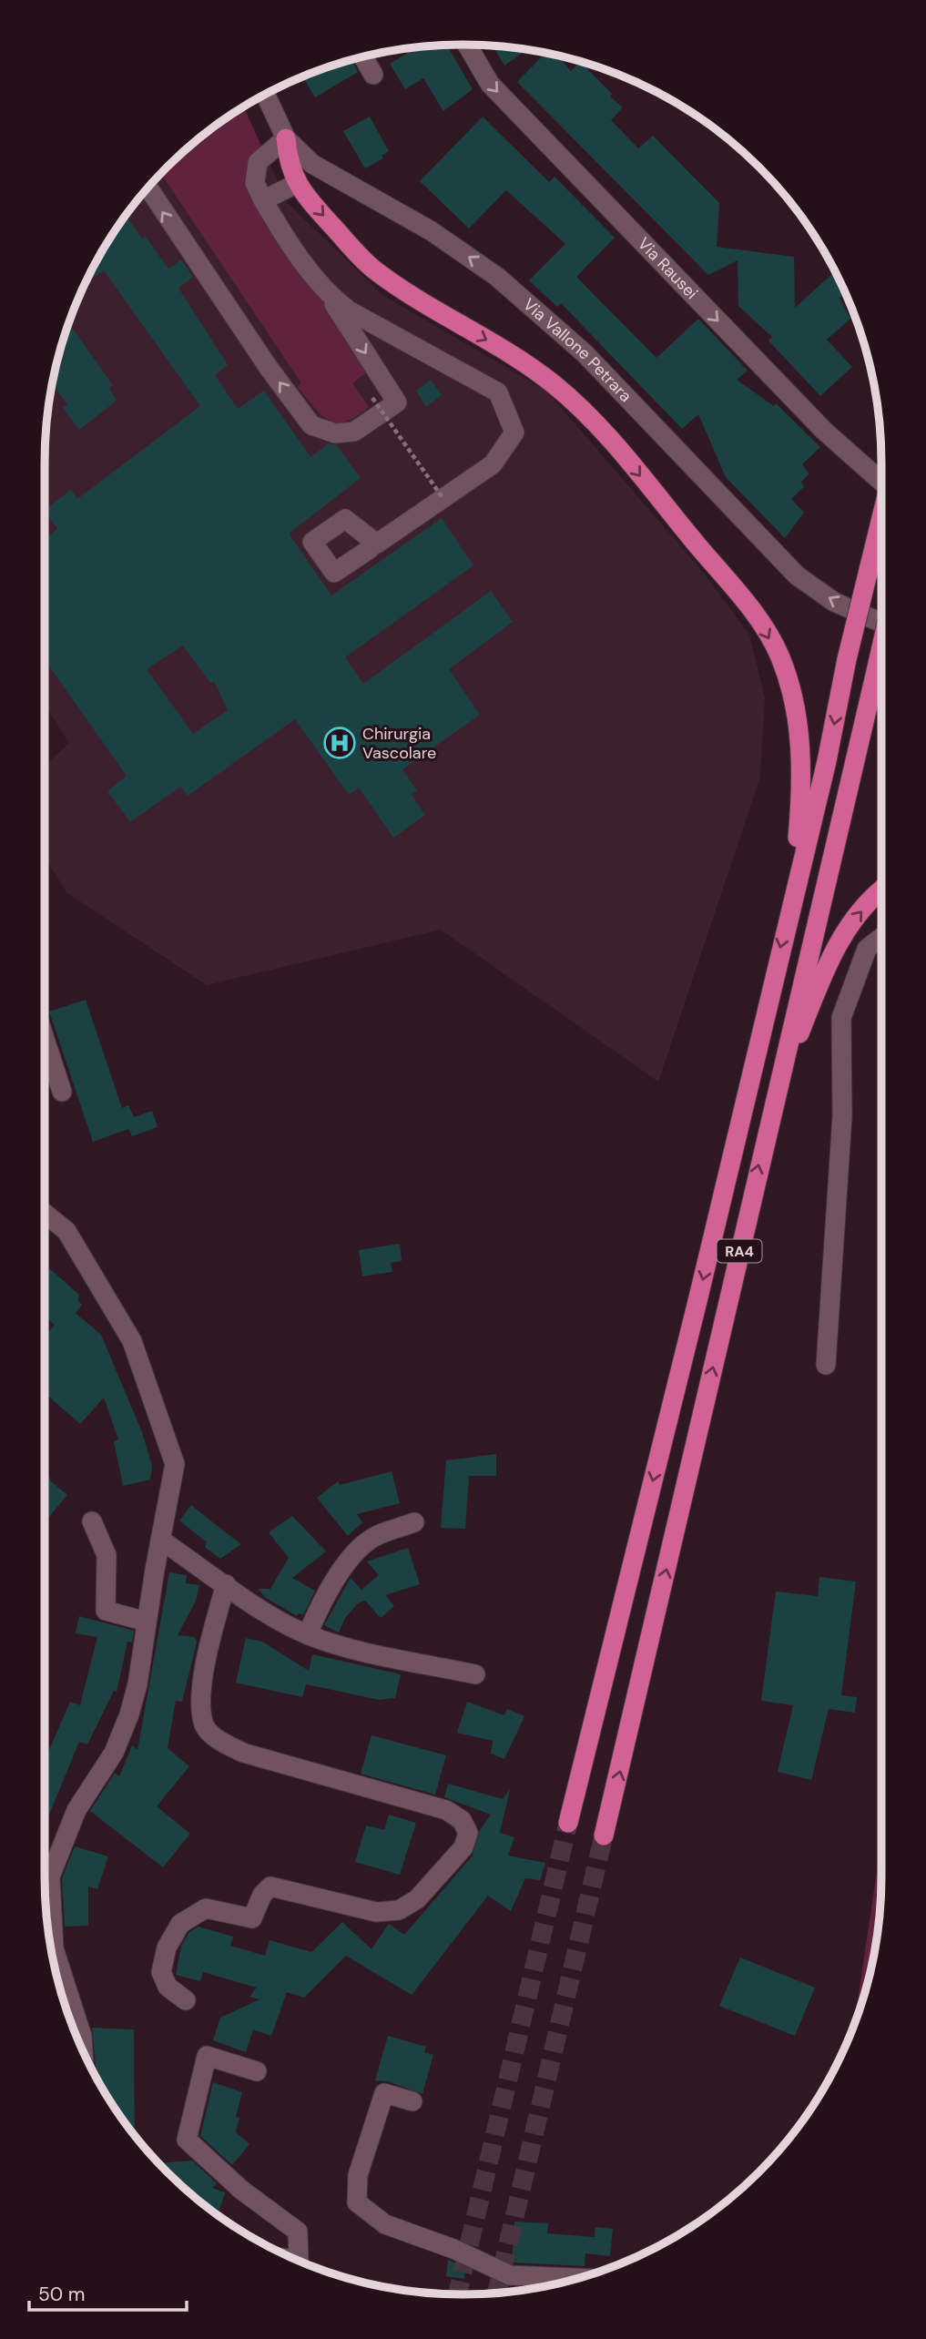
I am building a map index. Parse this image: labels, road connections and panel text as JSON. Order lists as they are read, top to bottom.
{
  "streets": {
    "highway": ["RA4"],
    "street": ["Via Rausei", "Via Vallone Petrara"]
  },
  "one_way": ["Via Rausei", "Via Vallone Petrara"],
  "places": {
    "hospital": ["Chirurgia Vascolare"]
  },
  "scale_bar": "50 m"
}
